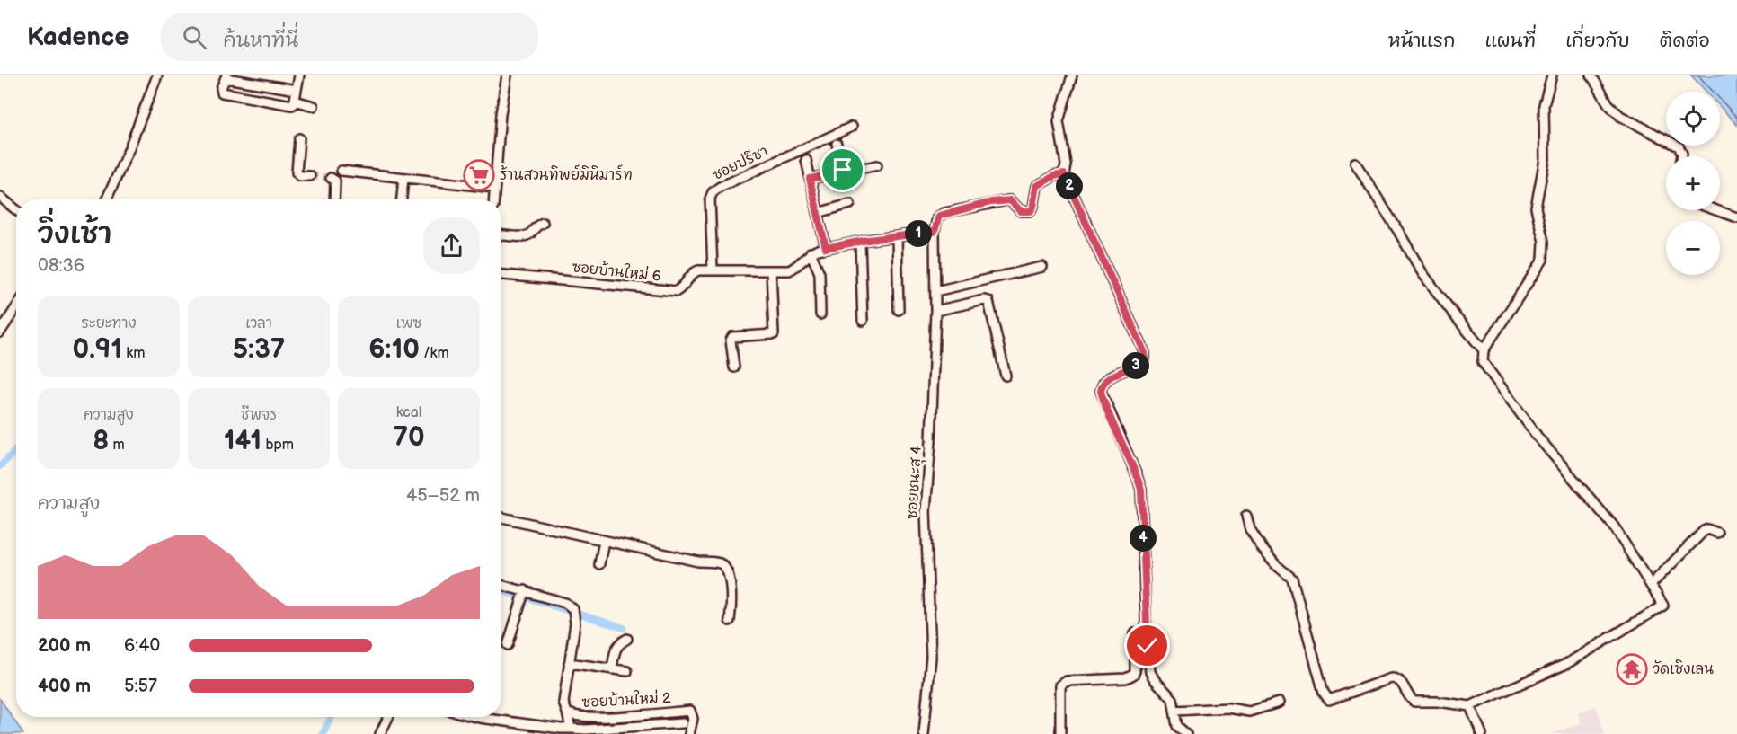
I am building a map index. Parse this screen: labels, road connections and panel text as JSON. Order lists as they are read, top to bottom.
{
  "streets": {
    "street": [
      "ซอยปรีชา",
      "ซอยบ้านใหม่ 6",
      "ซอยชนะสุ 4",
      "ซอยบ้านใหม่ 2"
    ]
  },
  "crossings": [
    ["ซอยปรีชา", "ซอยบ้านใหม่ 6"],
    ["ซอยบ้านใหม่ 6", "ซอยชนะสุ 4"]
  ],
  "places": {
    "supermarket": ["ร้านสวนทิพย์มินิมาร์ท"],
    "temple": ["วัดเชิงเลน"]
  },
  "page": {
    "header": "Kadence",
    "search": "ค้นหาที่นี่",
    "nav": [
      "หน้าแรก",
      "แผนที่",
      "เกี่ยวกับ",
      "ติดต่อ"
    ],
    "map_buttons": ["+", "−"],
    "pins": [
      "2",
      "1",
      "3",
      "4"
    ],
    "heading": ["วิ่งเช้า", "08:36"],
    "stats": [
      ["ระยะทาง", "0.91 km"],
      ["เวลา", "5:37"],
      ["เพซ", "6:10 /km"],
      ["ความสูง", "8 m"],
      ["ชีพจร", "141 bpm"],
      ["kcal", "70"]
    ],
    "chart": ["ความสูง", "45–52 m"],
    "list": [
      {
        "name": "200 m",
        "note": "6:40"
      },
      {
        "name": "400 m",
        "note": "5:57"
      }
    ]
  }
}
